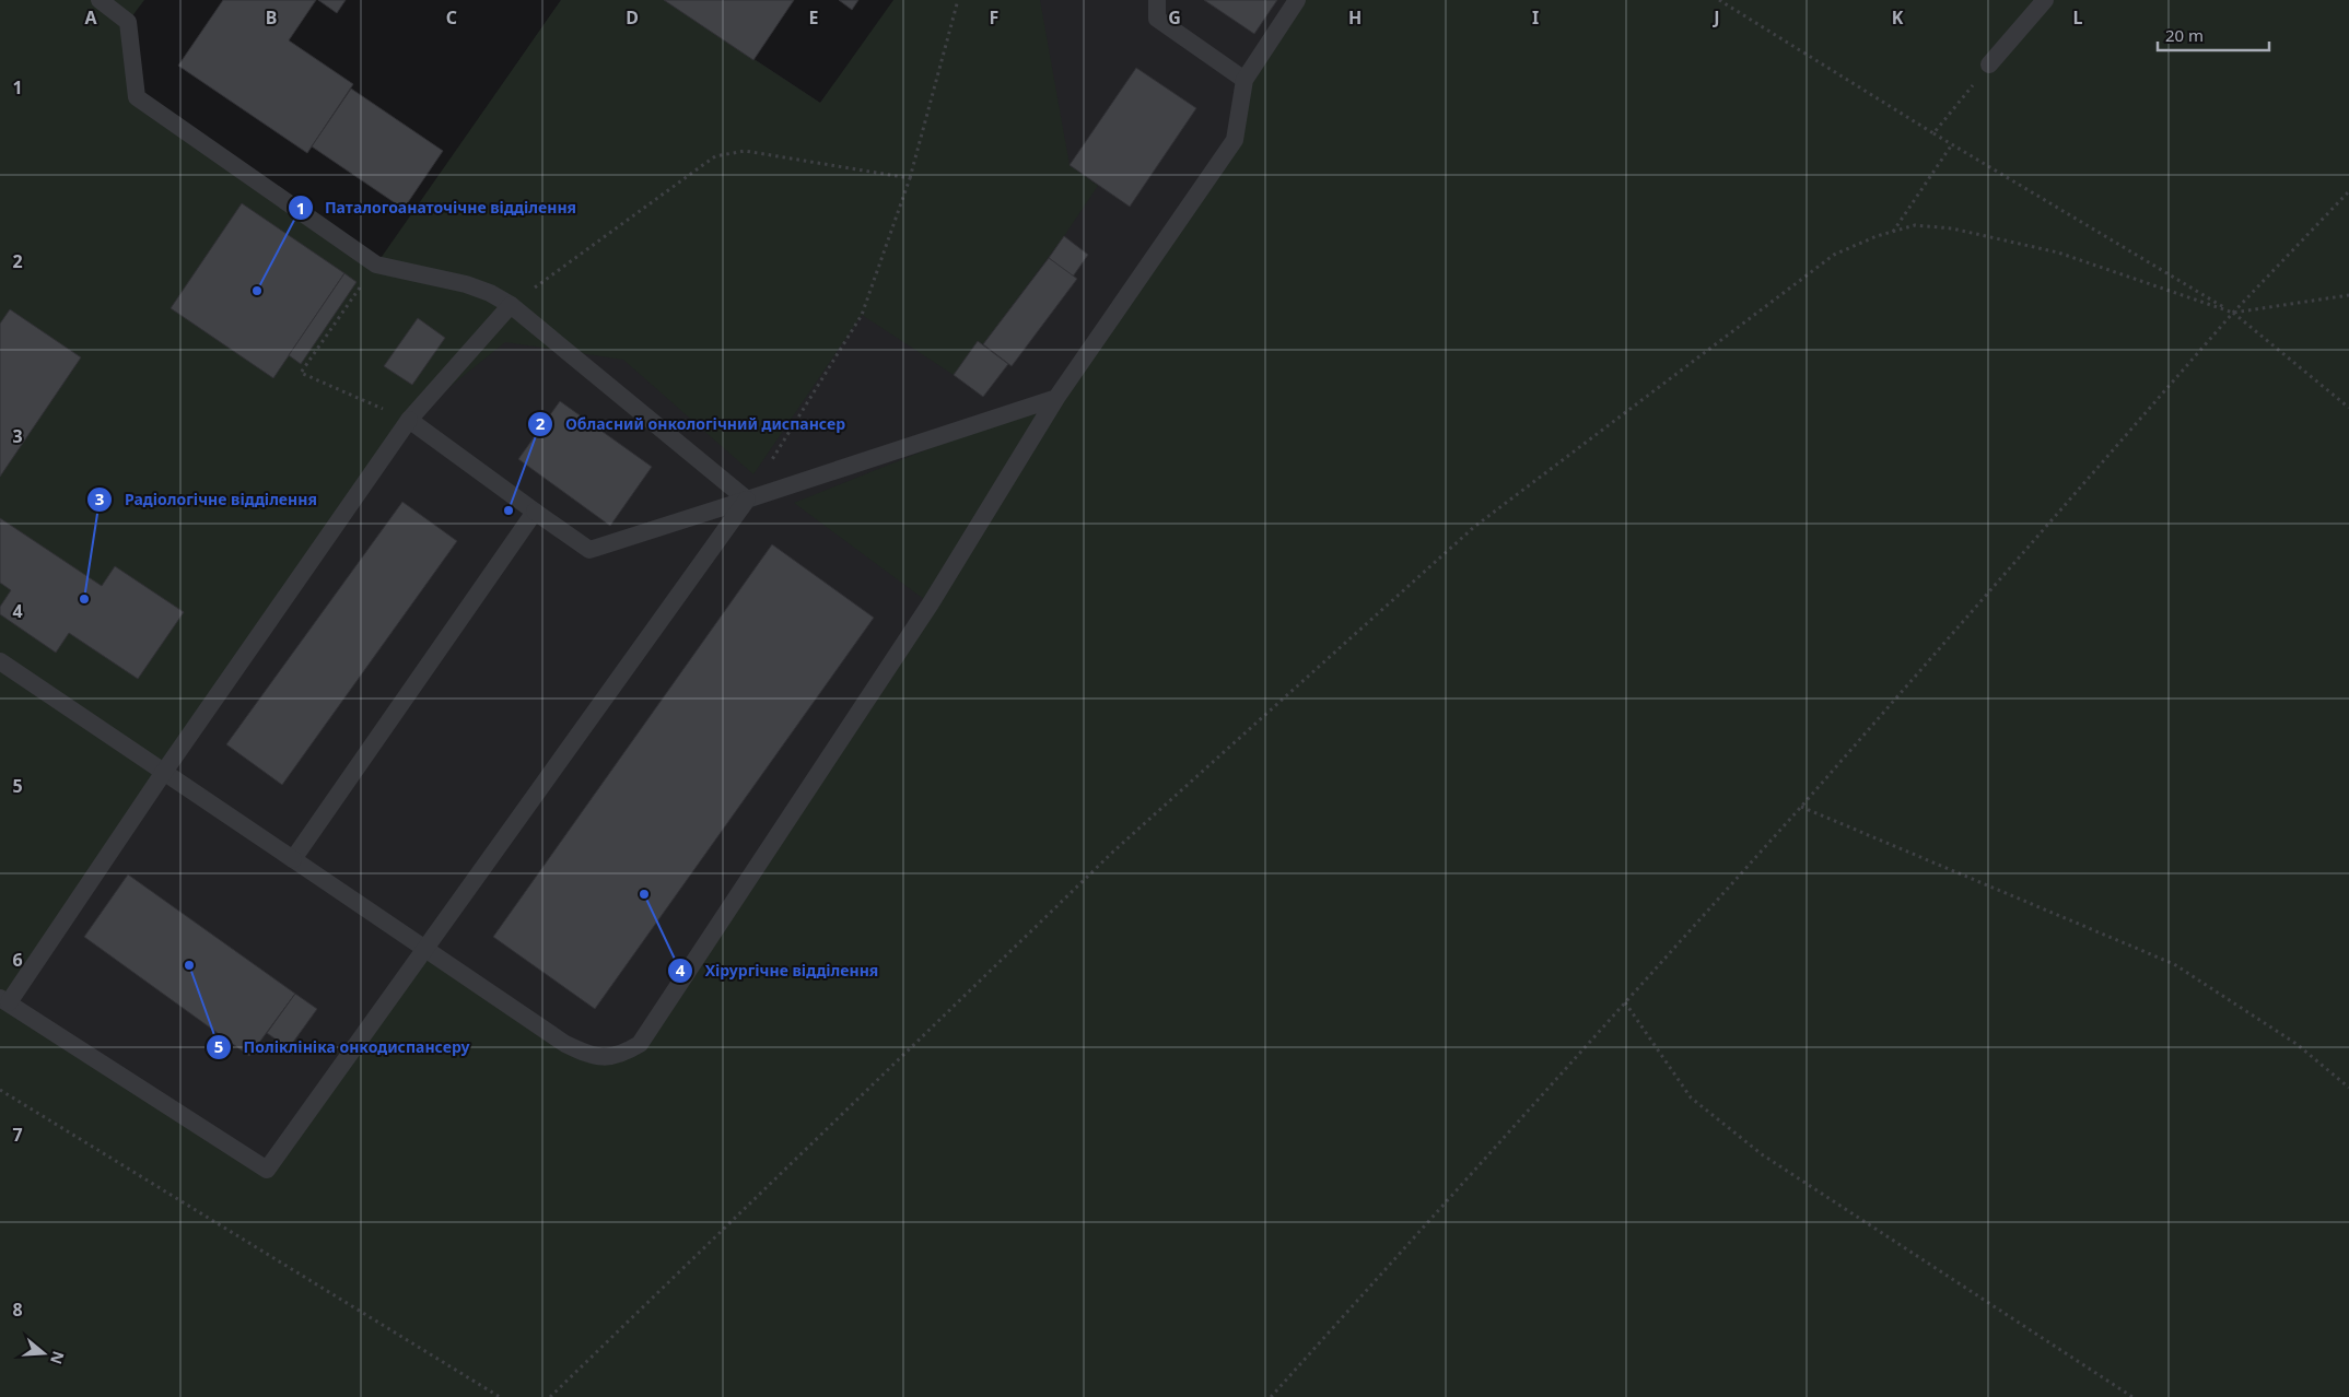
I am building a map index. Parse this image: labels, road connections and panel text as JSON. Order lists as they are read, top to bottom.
{
  "places": [
    "Паталогоанаточічне відділення",
    "Обласний онкологічний диспансер",
    "Радіологічне відділення",
    "Хірургічне відділення",
    "Поліклініка онкодиспансеру"
  ],
  "scale_bar": "20 m",
  "north": "right",
  "grid": {
    "columns": [
      "A",
      "B",
      "C",
      "D",
      "E",
      "F",
      "G",
      "H",
      "I",
      "J",
      "K",
      "L"
    ],
    "rows": [
      "1",
      "2",
      "3",
      "4",
      "5",
      "6",
      "7",
      "8"
    ]
  }
}
